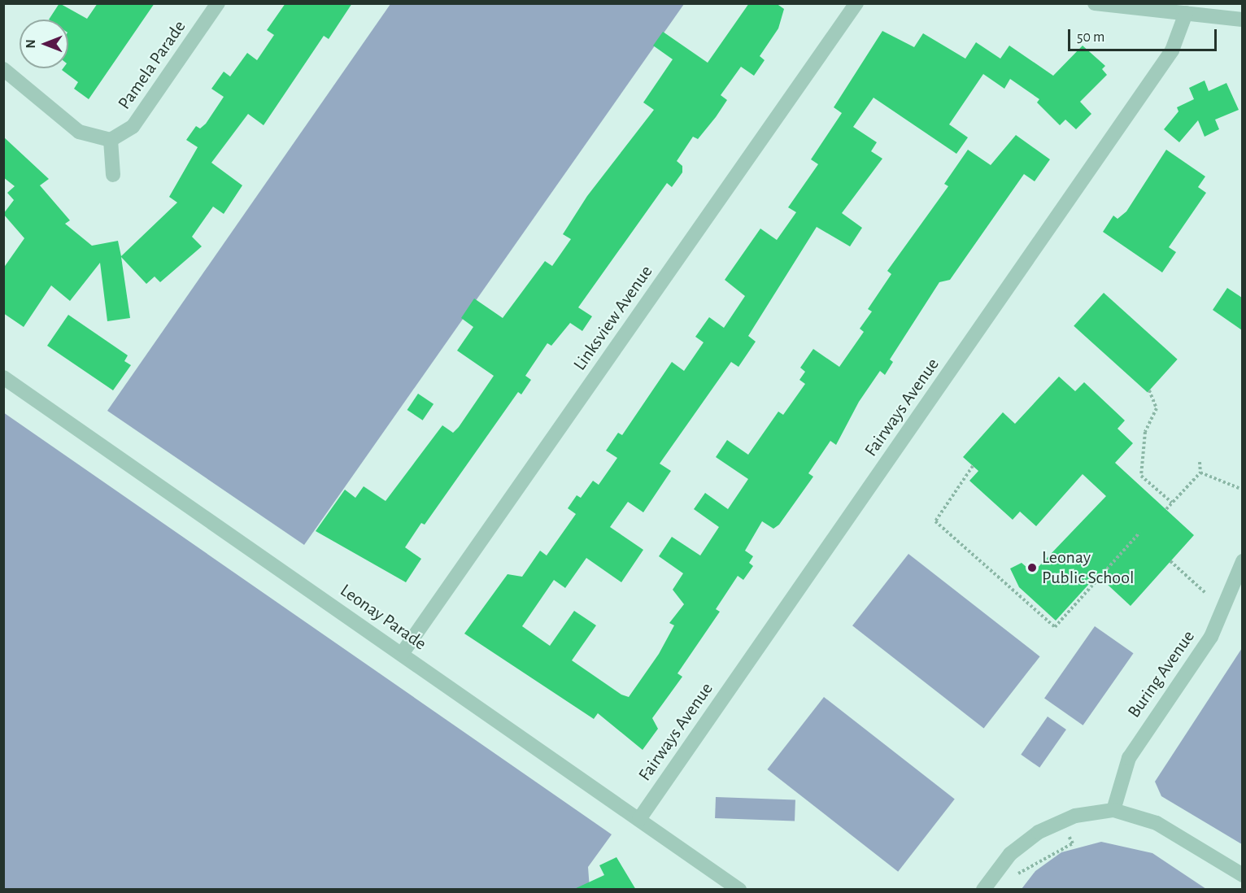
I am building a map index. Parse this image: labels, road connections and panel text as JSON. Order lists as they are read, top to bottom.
{
  "streets": {
    "street": [
      "Pamela Parade",
      "Linksview Avenue",
      "Fairways Avenue",
      "Leonay Parade",
      "Buring Avenue"
    ]
  },
  "crossings": [
    ["Linksview Avenue", "Leonay Parade"],
    ["Fairways Avenue", "Leonay Parade"]
  ],
  "places": ["Leonay Public School"],
  "scale_bar": "50 m",
  "north": "left"
}
